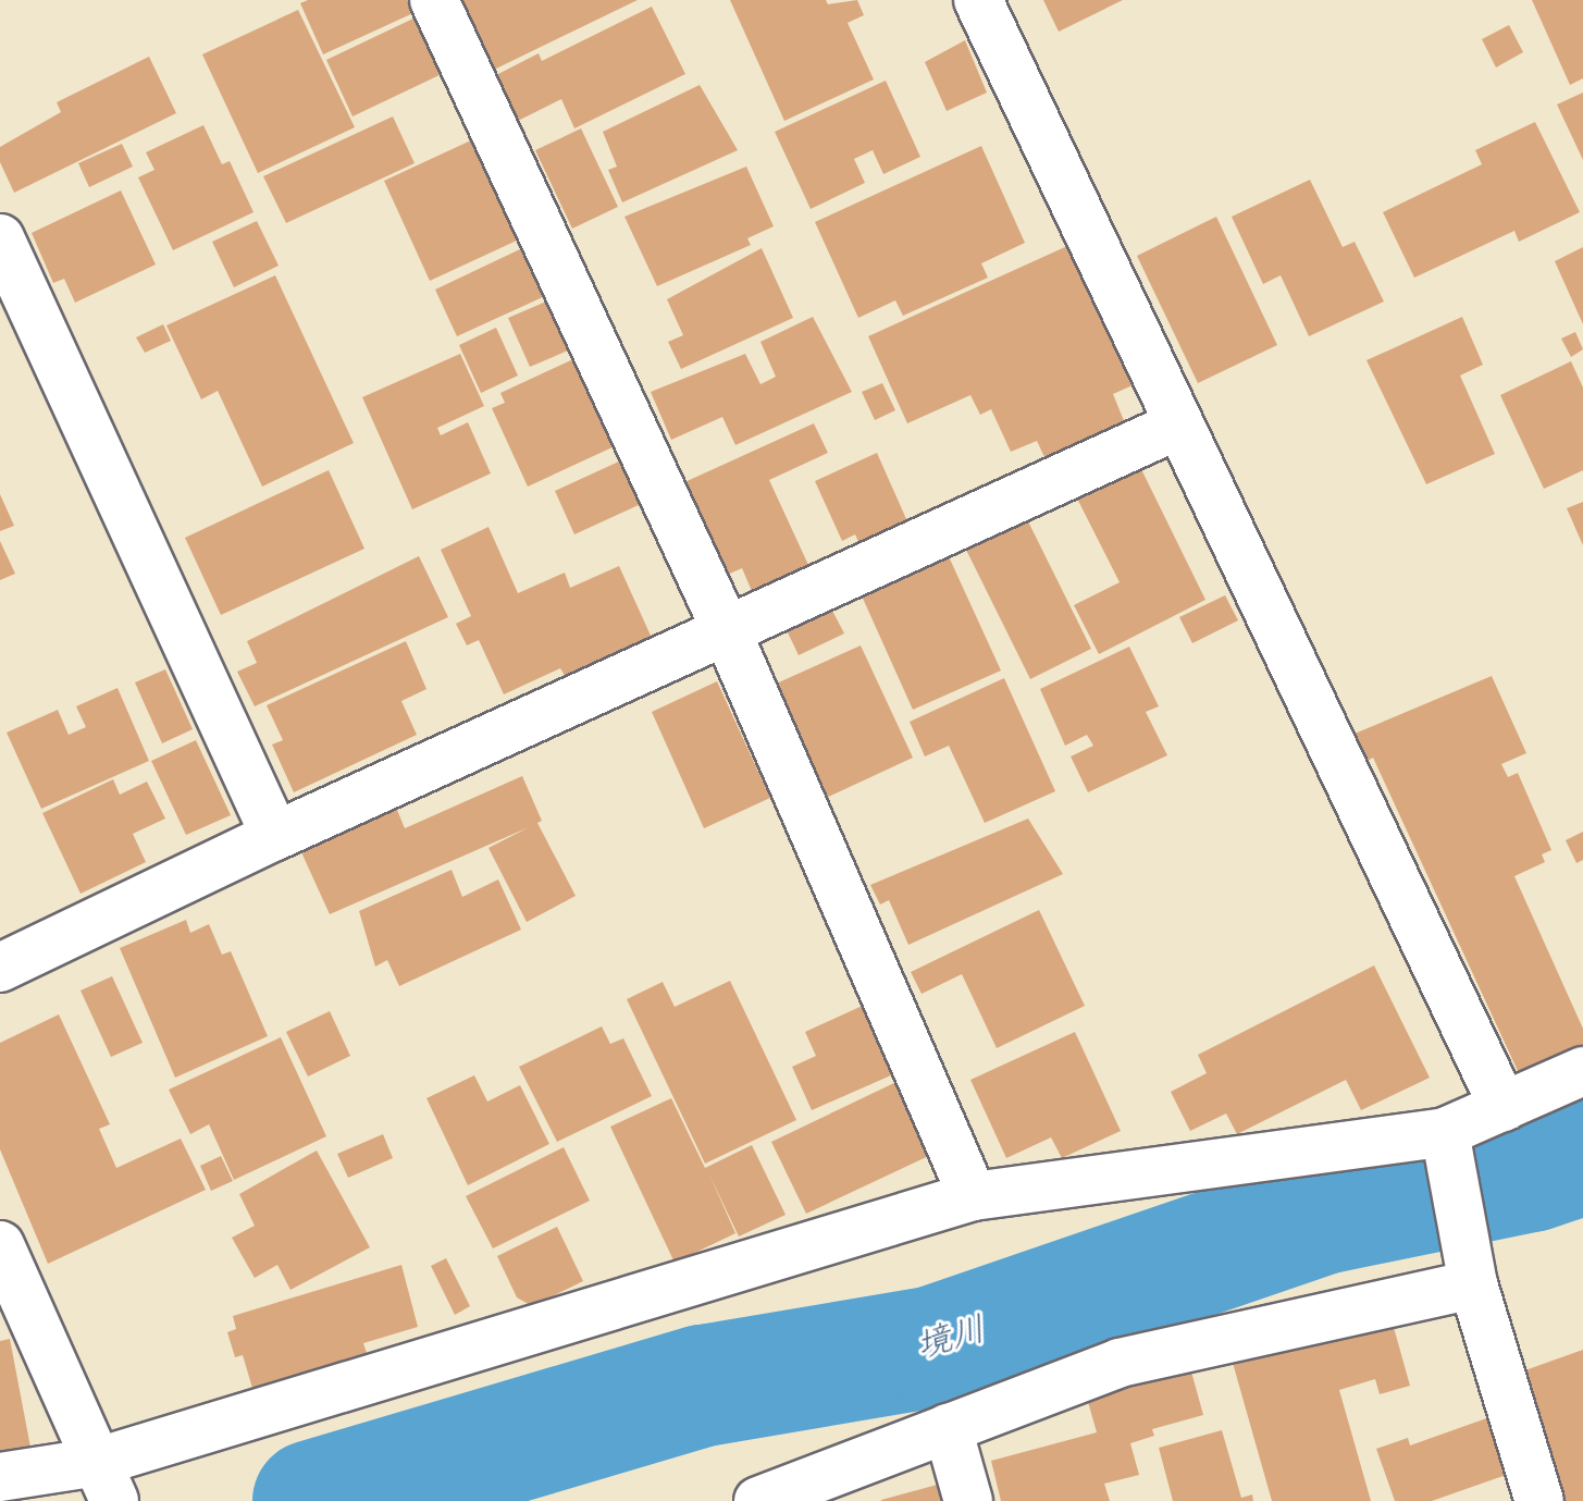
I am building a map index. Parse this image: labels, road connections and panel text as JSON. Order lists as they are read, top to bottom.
{
  "water": ["境川"]
}
